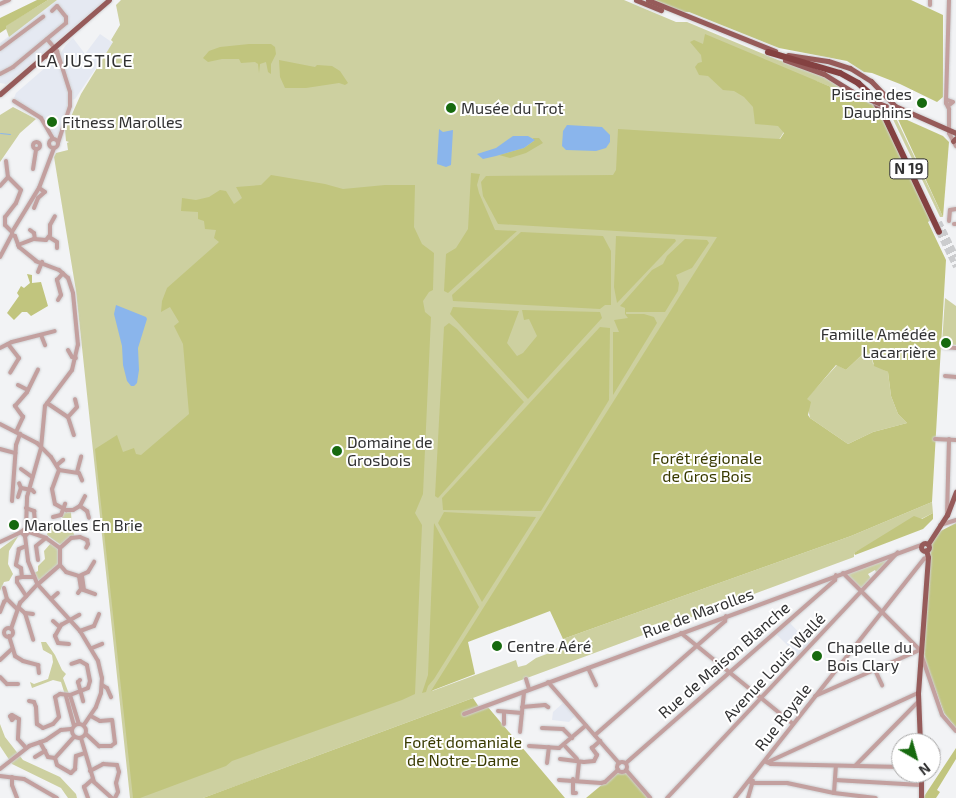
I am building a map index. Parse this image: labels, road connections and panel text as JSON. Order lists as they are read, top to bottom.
{
  "streets": {
    "highway": ["N 19"],
    "street": [
      "Rue de Marolles",
      "Rue de Maison Blanche",
      "Avenue Louis Wallé",
      "Rue Royale"
    ]
  },
  "crossings": [
    ["Rue de Marolles", "Rue de Maison Blanche"],
    ["Rue de Marolles", "Avenue Louis Wallé"]
  ],
  "districts": ["LA JUSTICE"],
  "parks": ["Forêt régionale de Gros Bois", "Forêt domaniale de Notre-Dame"],
  "places": [
    "Piscine des Dauphins",
    "Musée du Trot",
    "Fitness Marolles",
    "Famille Amédée Lacarrière",
    "Domaine de Grosbois",
    "Marolles En Brie",
    "Centre Aéré",
    "Chapelle du Bois Clary"
  ],
  "north": "bottom right"
}
